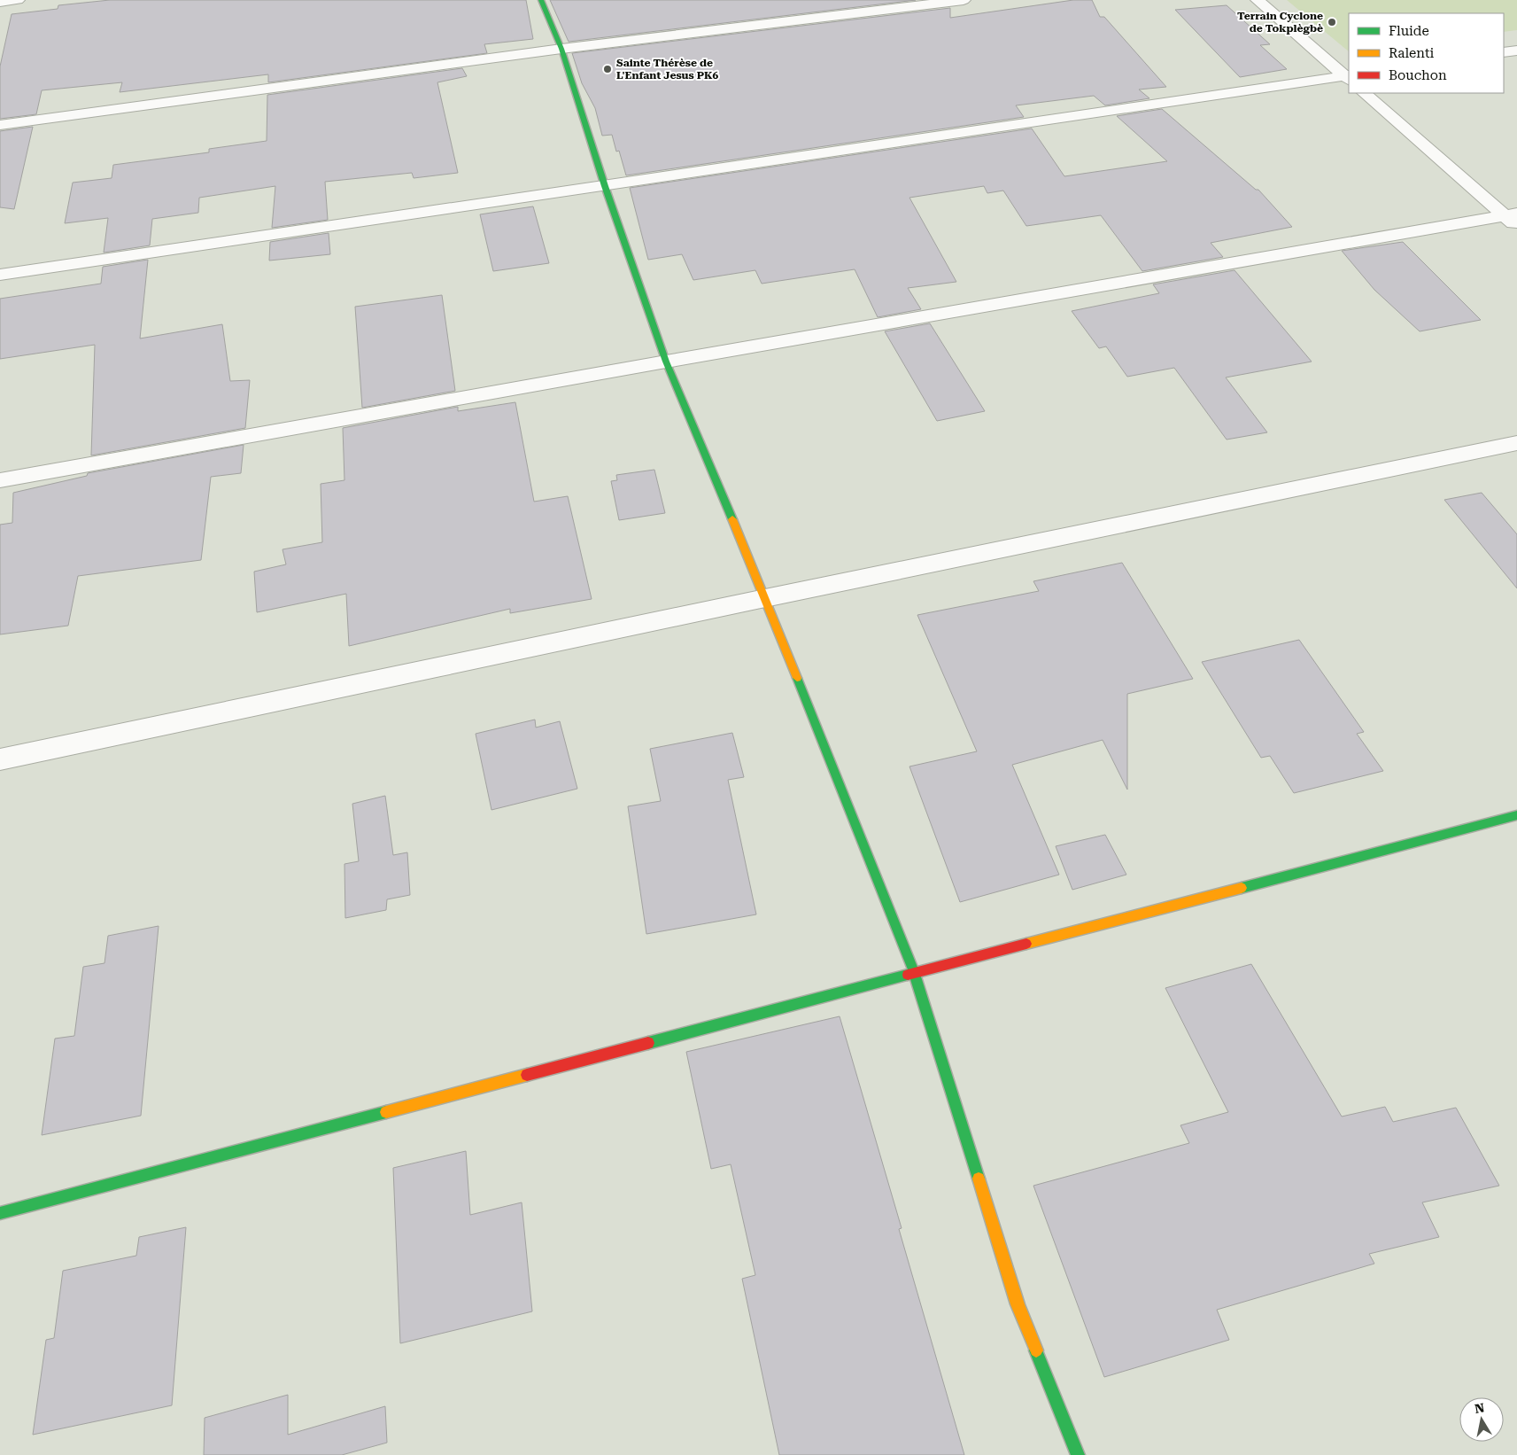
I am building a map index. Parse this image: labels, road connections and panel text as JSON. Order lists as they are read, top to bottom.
{
  "places": ["Terrain Cyclone de Tokplègbè", "Sainte Thérèse de L'Enfant Jesus PK6"],
  "legend": ["Fluide", "Ralenti", "Bouchon"],
  "north": "top"
}
